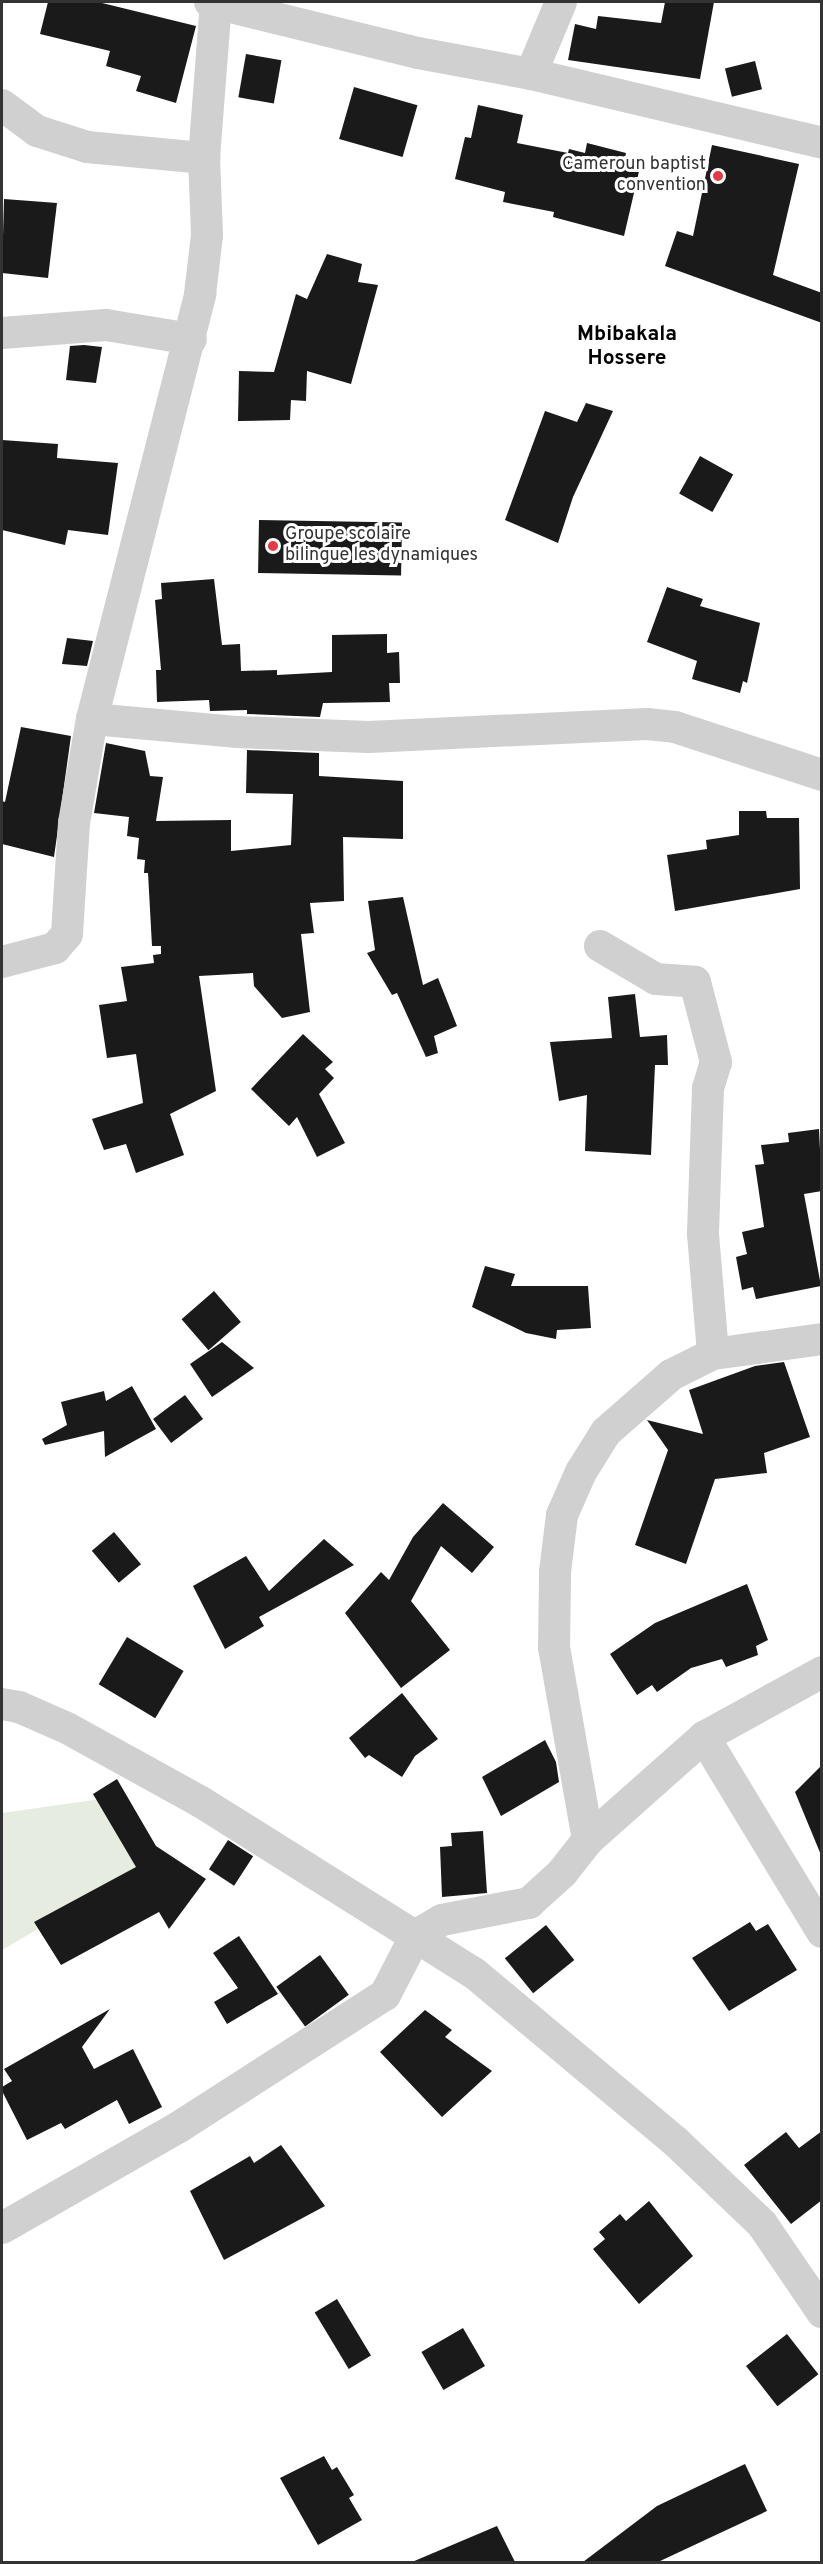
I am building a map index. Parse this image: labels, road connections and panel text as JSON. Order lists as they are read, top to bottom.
{
  "districts": ["Mbibakala Hossere"],
  "places": ["Cameroun baptist convention", "Groupe scolaire bilingue les dynamiques"]
}
